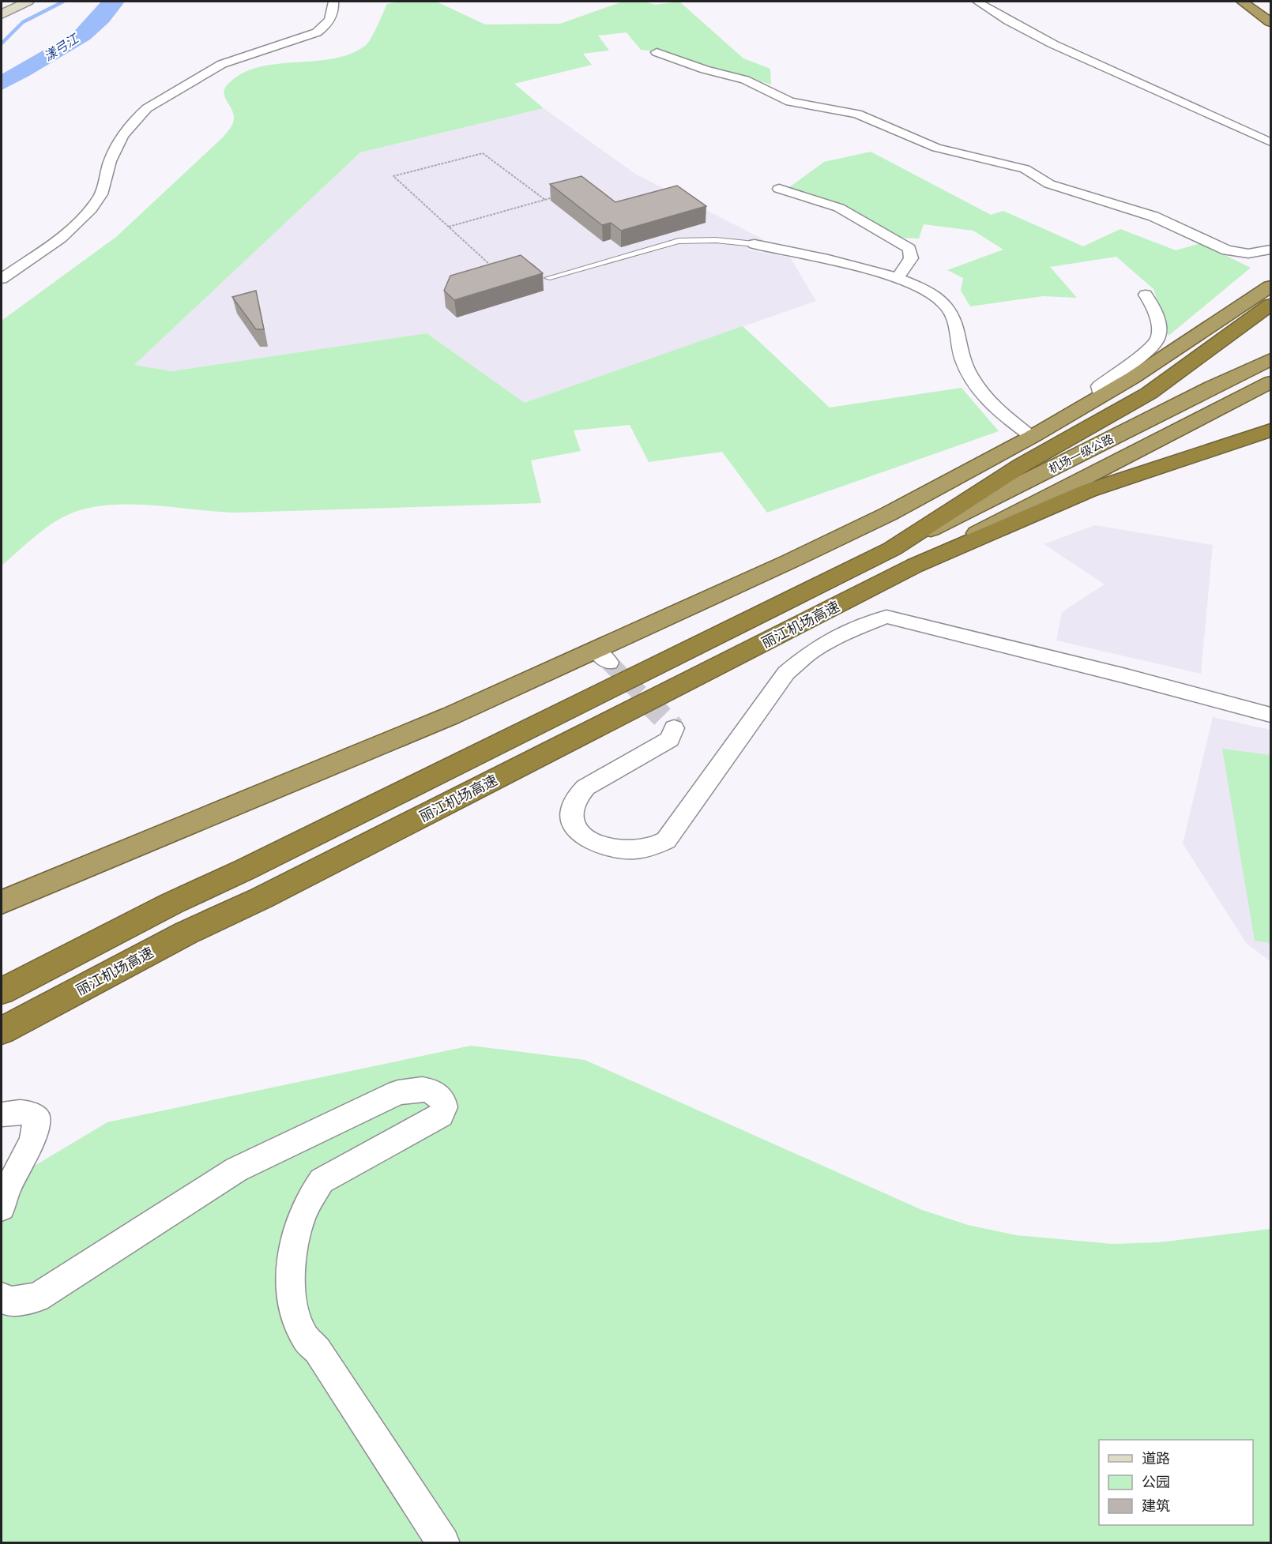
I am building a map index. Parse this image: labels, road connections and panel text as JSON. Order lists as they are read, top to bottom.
{
  "streets": {
    "highway": ["机场一级公路", "丽江机场高速"]
  },
  "crossings": [
    ["机场一级公路", "丽江机场高速"]
  ],
  "water": ["漾弓江"],
  "legend": ["道路", "公园", "建筑"]
}
